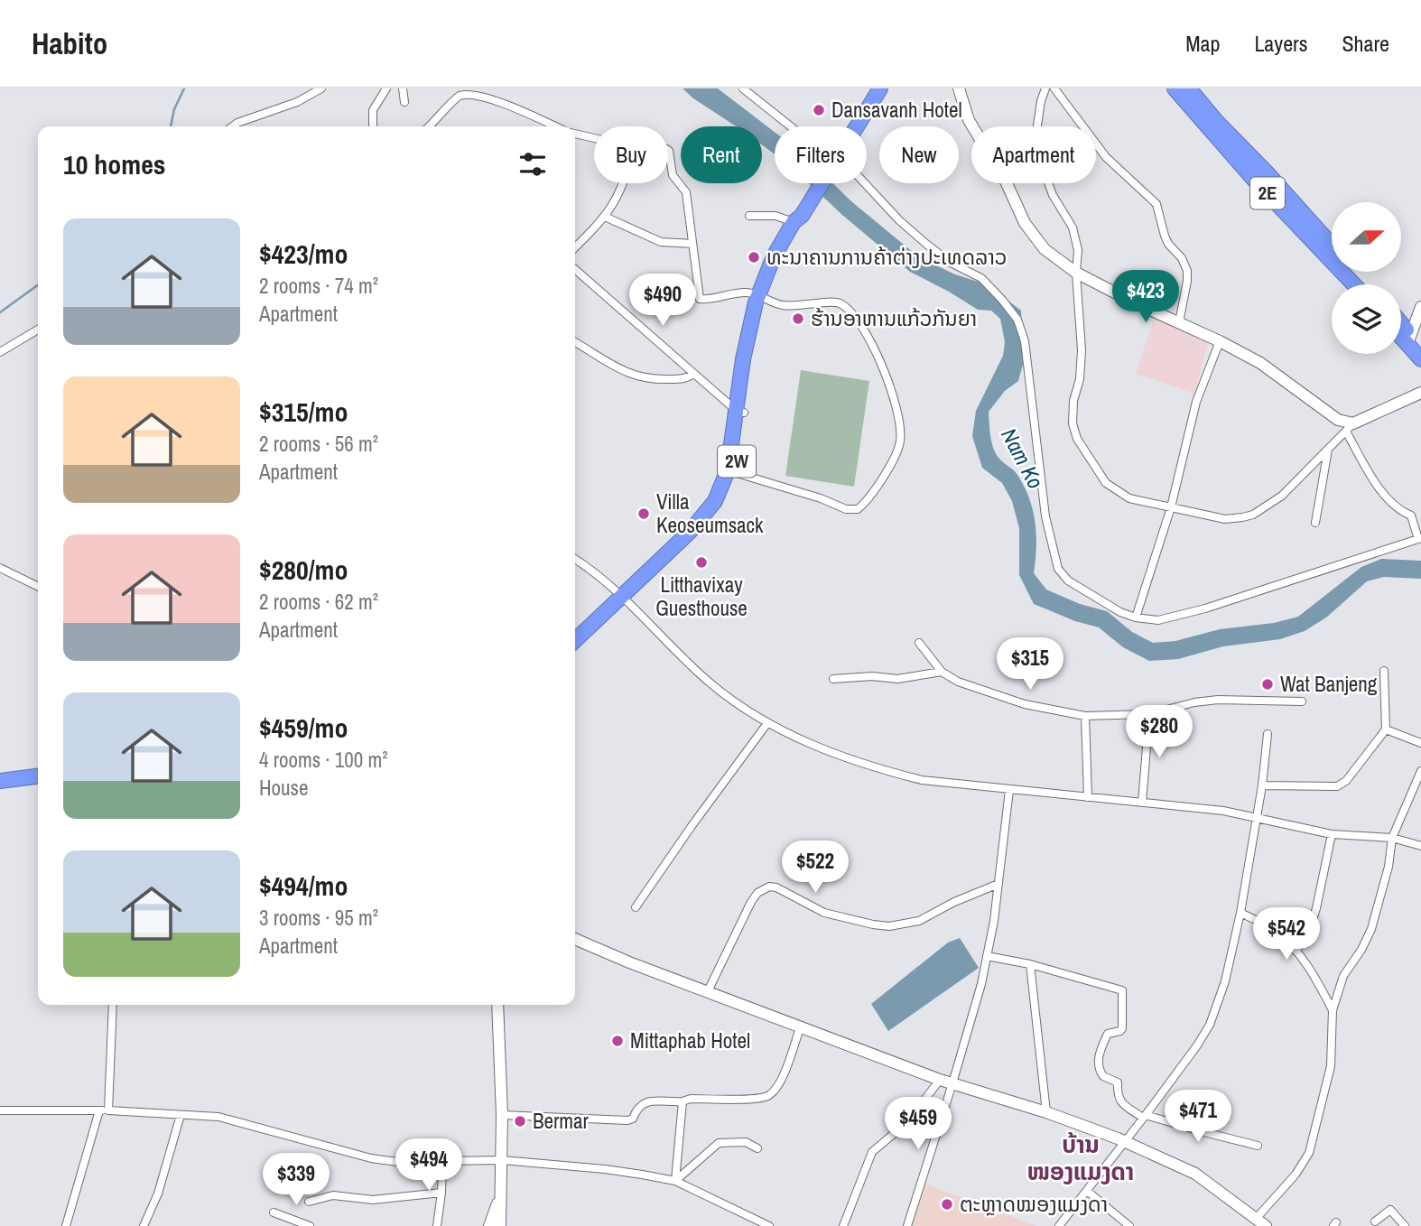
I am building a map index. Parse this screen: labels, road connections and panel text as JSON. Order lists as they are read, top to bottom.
{
  "streets": {
    "highway": ["2E", "2W"]
  },
  "districts": ["ບ້ານ ໜອງແມງດາ"],
  "water": ["Nam Ko"],
  "places": [
    "Dansavanh Hotel",
    "ທະນາຄານການຄ້າຕ່າງປະເທດລາວ",
    "ຮ້ານອາຫານແກ້ວກັນຍາ",
    "Villa Keoseumsack",
    "Litthavixay Guesthouse",
    "Wat Banjeng",
    "Mittaphab Hotel",
    "Bermar",
    "ຕະຫຼາດໝອງແມງດາ"
  ],
  "north": "right",
  "page": {
    "header": "Habito",
    "nav": ["Map", "Layers", "Share"],
    "chip": [
      "Buy",
      "Rent",
      "Filters",
      "New",
      "Apartment"
    ],
    "heading": "10 homes",
    "list": [
      {
        "name": "$423/mo",
        "note": "2 rooms · 74 m² · Apartment"
      },
      {
        "name": "$315/mo",
        "note": "2 rooms · 56 m² · Apartment"
      },
      {
        "name": "$280/mo",
        "note": "2 rooms · 62 m² · Apartment"
      },
      {
        "name": "$459/mo",
        "note": "4 rooms · 100 m² · House"
      },
      {
        "name": "$494/mo",
        "note": "3 rooms · 95 m² · Apartment"
      }
    ],
    "price": [
      "$423",
      "$490",
      "$315",
      "$280",
      "$522",
      "$542",
      "$471",
      "$459",
      "$494",
      "$339"
    ]
  }
}
